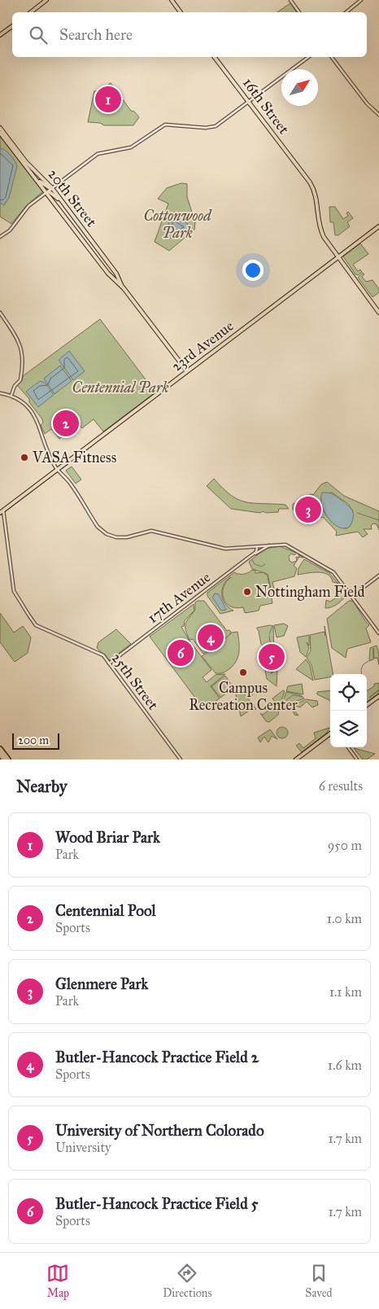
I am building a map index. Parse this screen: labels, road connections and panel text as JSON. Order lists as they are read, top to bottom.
{
  "streets": {
    "main road": ["16th Street", "20th Street", "23rd Avenue"],
    "street": ["17th Avenue", "25th Street"]
  },
  "crossings": [
    ["16th Street", "23rd Avenue"],
    ["20th Street", "23rd Avenue"],
    ["23rd Avenue", "25th Street"],
    ["17th Avenue", "25th Street"]
  ],
  "parks": ["Cottonwood Park", "Centennial Park"],
  "places": ["VASA Fitness", "Nottingham Field", "Campus Recreation Center"],
  "scale_bar": "200 m",
  "north": "top right",
  "page": {
    "search": "Search here",
    "pins": [
      "1",
      "2",
      "3",
      "4",
      "6",
      "5"
    ],
    "scale": "200 m",
    "heading": ["Nearby", "6 results"],
    "list": [
      {
        "mark": "1",
        "name": "Wood Briar Park",
        "note": "Park",
        "value": "950 m"
      },
      {
        "mark": "2",
        "name": "Centennial Pool",
        "note": "Sports",
        "value": "1.0 km"
      },
      {
        "mark": "3",
        "name": "Glenmere Park",
        "note": "Park",
        "value": "1.1 km"
      },
      {
        "mark": "4",
        "name": "Butler-Hancock Practice Field 2",
        "note": "Sports",
        "value": "1.6 km"
      },
      {
        "mark": "5",
        "name": "University of Northern Colorado",
        "note": "University",
        "value": "1.7 km"
      },
      {
        "mark": "6",
        "name": "Butler-Hancock Practice Field 5",
        "note": "Sports",
        "value": "1.7 km"
      }
    ],
    "nav": ["Map", "Directions", "Saved"]
  }
}
